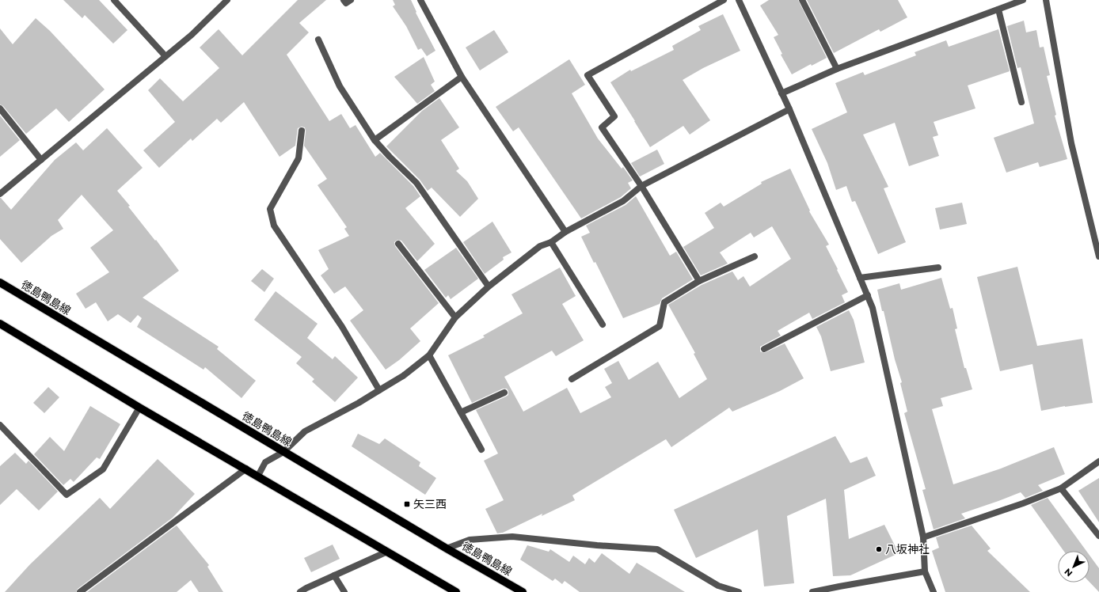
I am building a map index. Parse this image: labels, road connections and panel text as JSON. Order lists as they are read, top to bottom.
{
  "streets": {
    "main road": ["徳島鴨島線"]
  },
  "places": {
    "transit": ["矢三西"],
    "other": ["八坂神社"]
  },
  "north": "bottom left"
}
